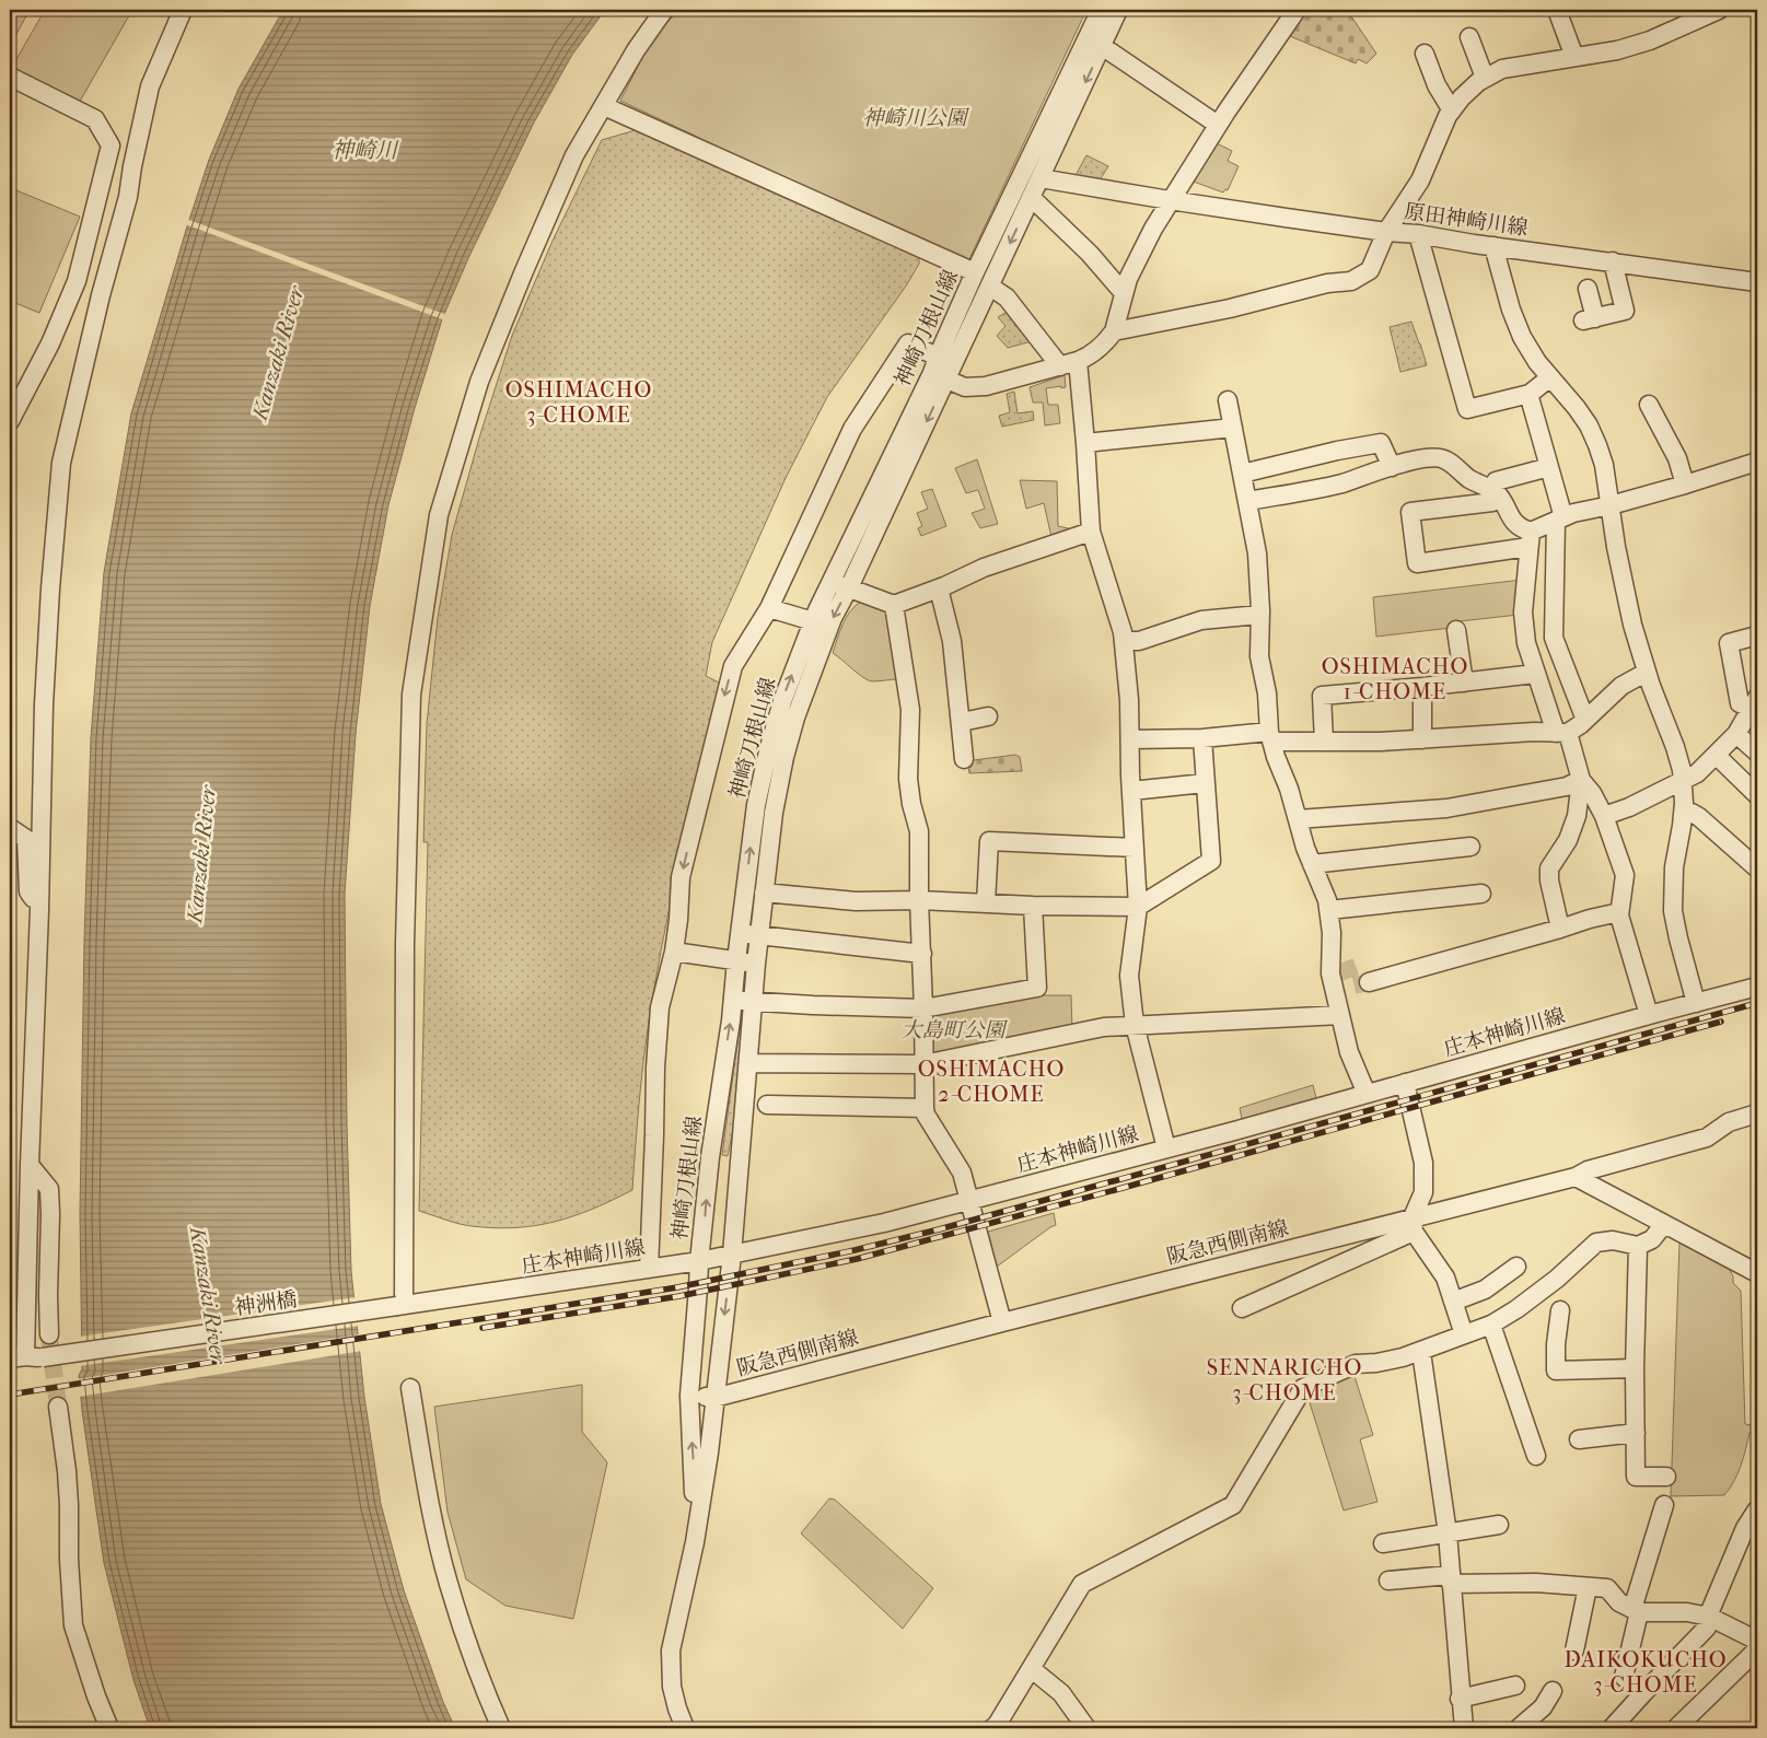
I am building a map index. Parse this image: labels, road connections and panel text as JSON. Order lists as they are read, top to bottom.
{
  "streets": {
    "street": [
      "原田神崎川線",
      "神崎刀根山線",
      "庄本神崎川線",
      "阪急西側南線",
      "神洲橋"
    ]
  },
  "crossings": [
    ["原田神崎川線", "神崎刀根山線"],
    ["神崎刀根山線", "庄本神崎川線"],
    ["神崎刀根山線", "阪急西側南線"],
    ["庄本神崎川線", "神洲橋"]
  ],
  "districts": [
    "OSHIMACHO 3-CHOME",
    "OSHIMACHO 1-CHOME",
    "OSHIMACHO 2-CHOME",
    "SENNARICHO 3-CHOME",
    "DAIKOKUCHO 3-CHOME"
  ],
  "water": ["神崎川", "Kanzaki River"],
  "parks": ["神崎川公園", "大島町公園"]
}
